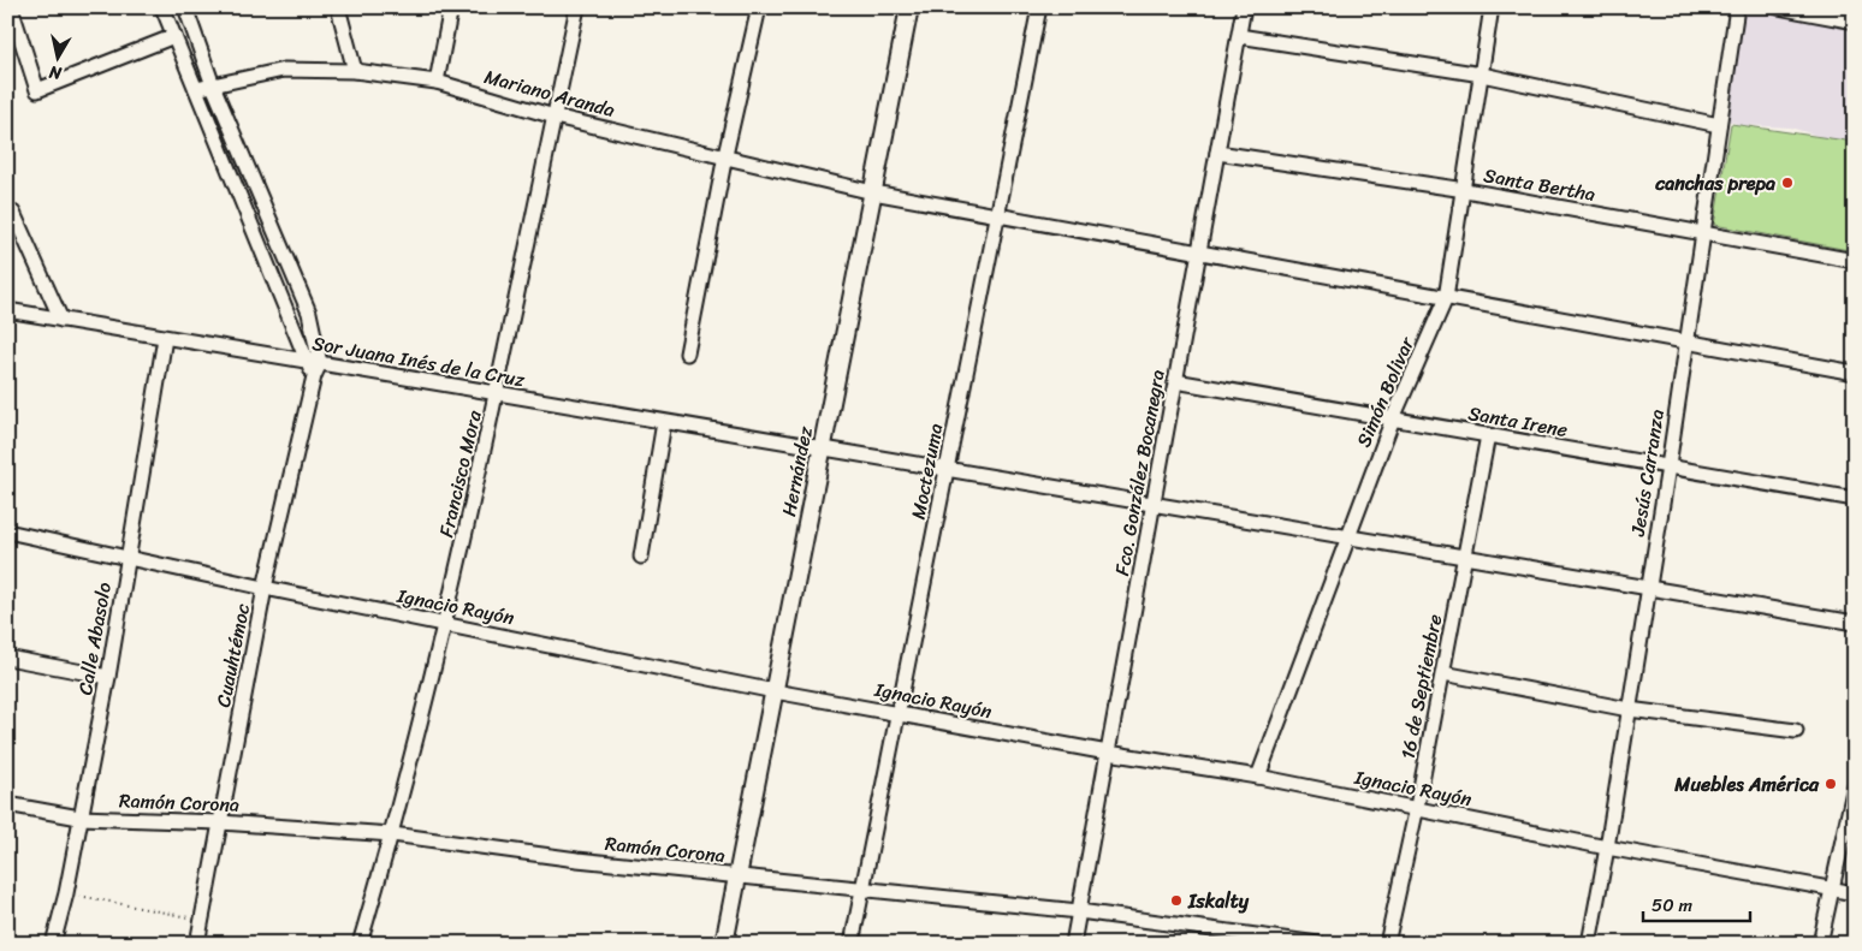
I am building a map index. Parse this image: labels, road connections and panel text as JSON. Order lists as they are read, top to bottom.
{
  "streets": {
    "street": [
      "Mariano Aranda",
      "Santa Bertha",
      "Sor Juana Inés de la Cruz",
      "Simón Bolivar",
      "Santa Irene",
      "Hernández",
      "Moctezuma",
      "Fco. González Bocanegra",
      "Jesús Carranza",
      "Francisco Mora",
      "Ignacio Rayón",
      "Calle Abasolo",
      "Cuauhtémoc",
      "16 de Septiembre",
      "Ramón Corona"
    ]
  },
  "crossings": [
    ["Mariano Aranda", "Simón Bolivar"],
    ["Mariano Aranda", "Hernández"],
    ["Mariano Aranda", "Moctezuma"],
    ["Mariano Aranda", "Fco. González Bocanegra"],
    ["Mariano Aranda", "Jesús Carranza"],
    ["Mariano Aranda", "Francisco Mora"],
    ["Mariano Aranda", "Cuauhtémoc"],
    ["Santa Bertha", "Simón Bolivar"],
    ["Santa Bertha", "Fco. González Bocanegra"],
    ["Santa Bertha", "Jesús Carranza"],
    ["Sor Juana Inés de la Cruz", "Simón Bolivar"],
    ["Sor Juana Inés de la Cruz", "Hernández"],
    ["Sor Juana Inés de la Cruz", "Moctezuma"],
    ["Sor Juana Inés de la Cruz", "Fco. González Bocanegra"],
    ["Sor Juana Inés de la Cruz", "Jesús Carranza"],
    ["Sor Juana Inés de la Cruz", "Francisco Mora"],
    ["Sor Juana Inés de la Cruz", "Calle Abasolo"],
    ["Sor Juana Inés de la Cruz", "Cuauhtémoc"],
    ["Sor Juana Inés de la Cruz", "16 de Septiembre"],
    ["Simón Bolivar", "Santa Irene"],
    ["Simón Bolivar", "Ignacio Rayón"],
    ["Santa Irene", "Fco. González Bocanegra"],
    ["Santa Irene", "Jesús Carranza"],
    ["Santa Irene", "16 de Septiembre"],
    ["Hernández", "Ignacio Rayón"],
    ["Hernández", "Ramón Corona"],
    ["Moctezuma", "Ignacio Rayón"],
    ["Moctezuma", "Ramón Corona"],
    ["Fco. González Bocanegra", "Ignacio Rayón"],
    ["Fco. González Bocanegra", "Ramón Corona"],
    ["Jesús Carranza", "Ignacio Rayón"],
    ["Francisco Mora", "Ignacio Rayón"],
    ["Francisco Mora", "Ramón Corona"],
    ["Ignacio Rayón", "Calle Abasolo"],
    ["Ignacio Rayón", "Cuauhtémoc"],
    ["Ignacio Rayón", "16 de Septiembre"],
    ["Calle Abasolo", "Ramón Corona"],
    ["Cuauhtémoc", "Ramón Corona"]
  ],
  "places": ["canchas prepa", "Muebles América", "Iskalty"],
  "scale_bar": "50 m",
  "north": "bottom"
}
